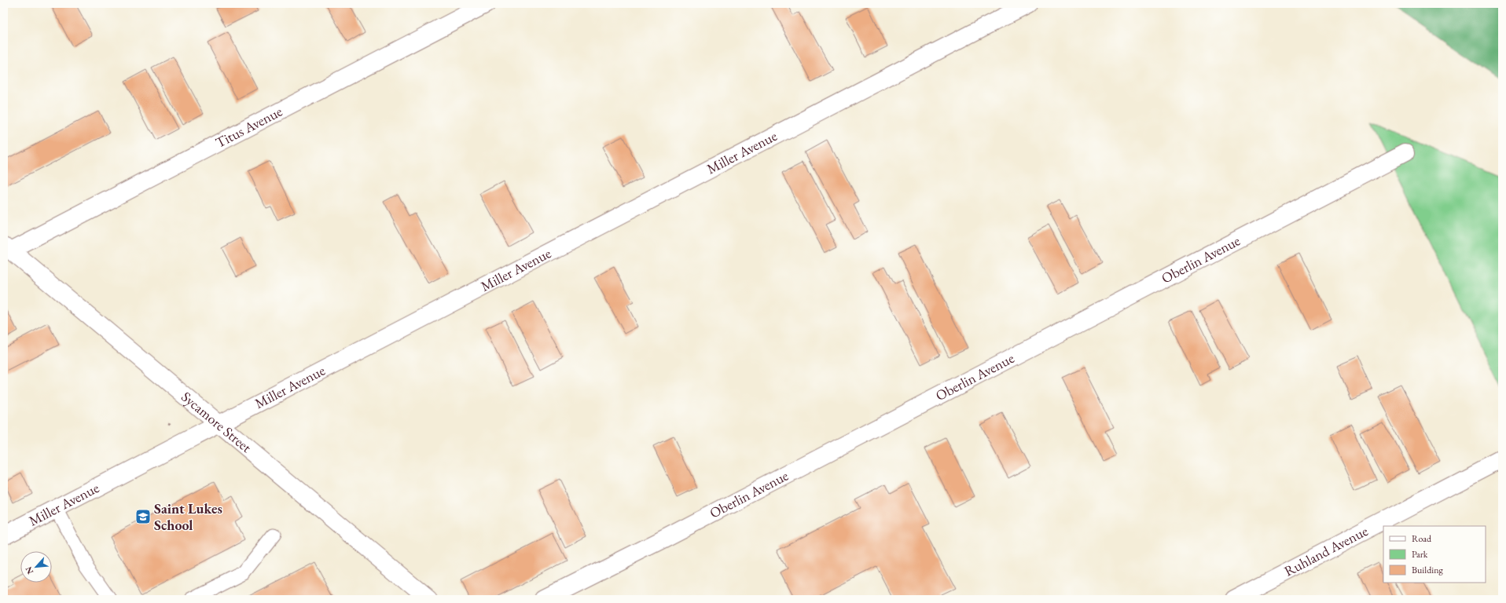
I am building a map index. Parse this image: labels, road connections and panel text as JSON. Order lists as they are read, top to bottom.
{
  "streets": {
    "street": [
      "Titus Avenue",
      "Miller Avenue",
      "Oberlin Avenue",
      "Sycamore Street",
      "Ruhland Avenue"
    ]
  },
  "crossings": [
    ["Titus Avenue", "Sycamore Street"],
    ["Miller Avenue", "Sycamore Street"]
  ],
  "places": {
    "school or university": ["Saint Lukes School"]
  },
  "legend": ["Road", "Park", "Building"],
  "north": "bottom left"
}
